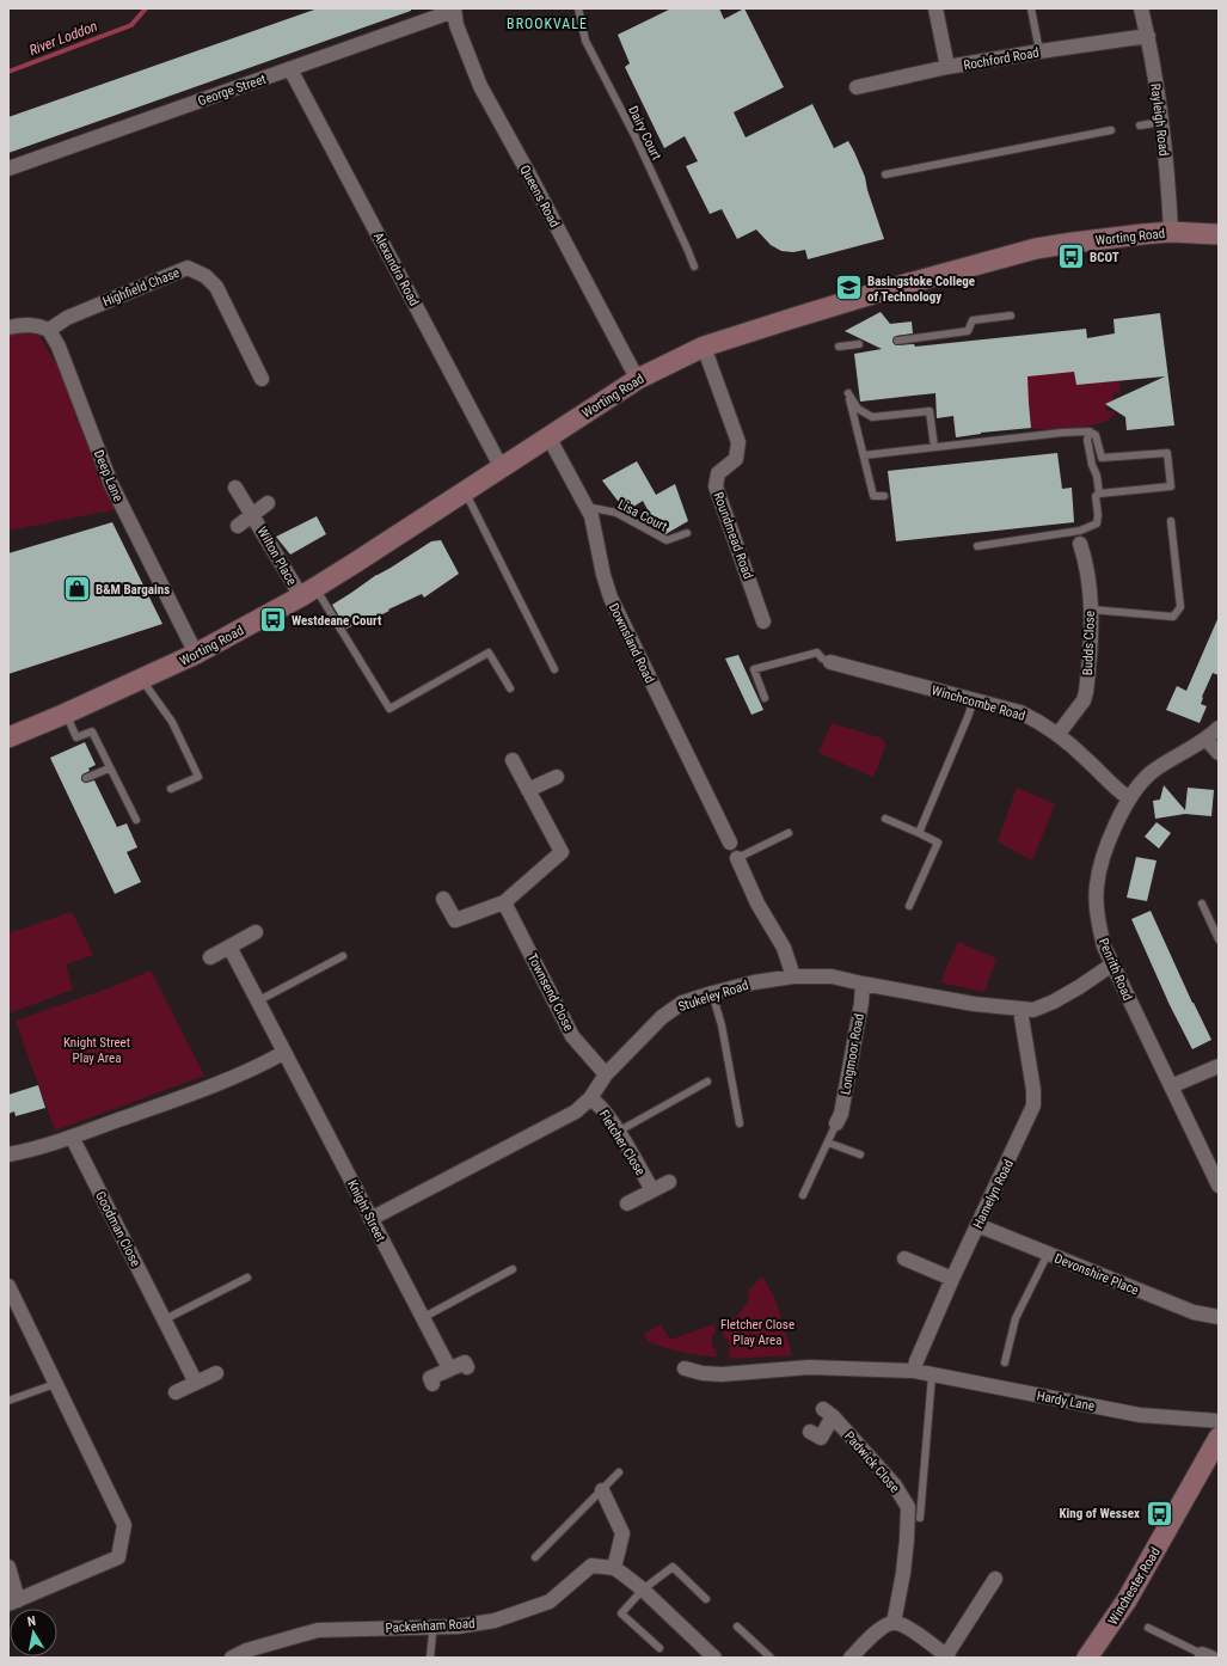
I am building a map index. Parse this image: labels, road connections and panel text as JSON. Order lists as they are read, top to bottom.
{
  "streets": {
    "street": [
      "Rochford Road",
      "George Street",
      "Rayleigh Road",
      "Queens Road",
      "Worting Road",
      "Alexandra Road",
      "Highfield Chase",
      "Deep Lane",
      "Roundmead Road",
      "Wilton Place",
      "Downsland Road",
      "Budds Close",
      "Winchcombe Road",
      "Penrith Road",
      "Townsend Close",
      "Stukeley Road",
      "Longmoor Road",
      "Fletcher Close",
      "Hamelyn Road",
      "Knight Street",
      "Goodman Close",
      "Devonshire Place",
      "Hardy Lane",
      "Padwick Close",
      "Winchester Road",
      "Packenham Road"
    ],
    "lane": ["Dairy Court", "Lisa Court"]
  },
  "crossings": [
    ["Rochford Road", "Rayleigh Road"],
    ["George Street", "Queens Road"],
    ["George Street", "Alexandra Road"],
    ["Rayleigh Road", "Worting Road"],
    ["Queens Road", "Worting Road"],
    ["Worting Road", "Alexandra Road"],
    ["Worting Road", "Deep Lane"],
    ["Worting Road", "Roundmead Road"],
    ["Worting Road", "Wilton Place"],
    ["Worting Road", "Downsland Road"],
    ["Highfield Chase", "Deep Lane"],
    ["Lisa Court", "Downsland Road"],
    ["Budds Close", "Winchcombe Road"],
    ["Winchcombe Road", "Penrith Road"],
    ["Penrith Road", "Stukeley Road"],
    ["Townsend Close", "Stukeley Road"],
    ["Stukeley Road", "Longmoor Road"],
    ["Stukeley Road", "Fletcher Close"],
    ["Stukeley Road", "Hamelyn Road"],
    ["Stukeley Road", "Knight Street"],
    ["Hamelyn Road", "Devonshire Place"],
    ["Hamelyn Road", "Hardy Lane"]
  ],
  "districts": ["BROOKVALE"],
  "water": ["River Loddon"],
  "parks": ["Knight Street Play Area", "Fletcher Close Play Area"],
  "places": {
    "bus stop": ["BCOT", "Westdeane Court", "King of Wessex"],
    "school or university": ["Basingstoke College of Technology"],
    "shop": ["B&M Bargains"]
  },
  "north": "top"
}
